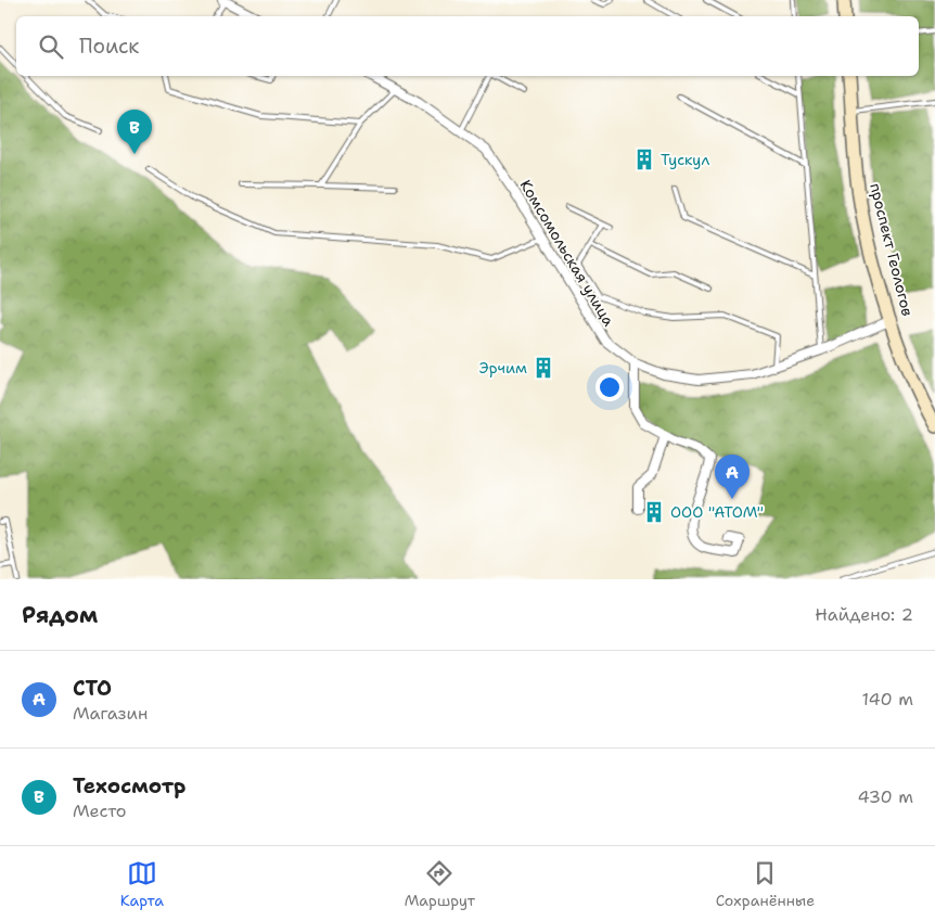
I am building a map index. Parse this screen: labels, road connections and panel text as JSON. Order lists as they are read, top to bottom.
{
  "streets": {
    "main road": ["проспект Геологов"],
    "street": ["Комсомольская улица"]
  },
  "crossings": [
    ["проспект Геологов", "Комсомольская улица"]
  ],
  "places": {
    "building": ["Тускул", "Эрчим", "ООО \"АТОМ\""]
  },
  "page": {
    "search": "Поиск",
    "pins": ["B", "A"],
    "heading": ["Рядом", "Найдено: 2"],
    "list": [
      {
        "mark": "A",
        "name": "СТО",
        "note": "Магазин",
        "value": "140 m"
      },
      {
        "mark": "B",
        "name": "Техосмотр",
        "note": "Место",
        "value": "430 m"
      }
    ],
    "nav": ["Карта", "Маршрут", "Сохранённые"]
  }
}
